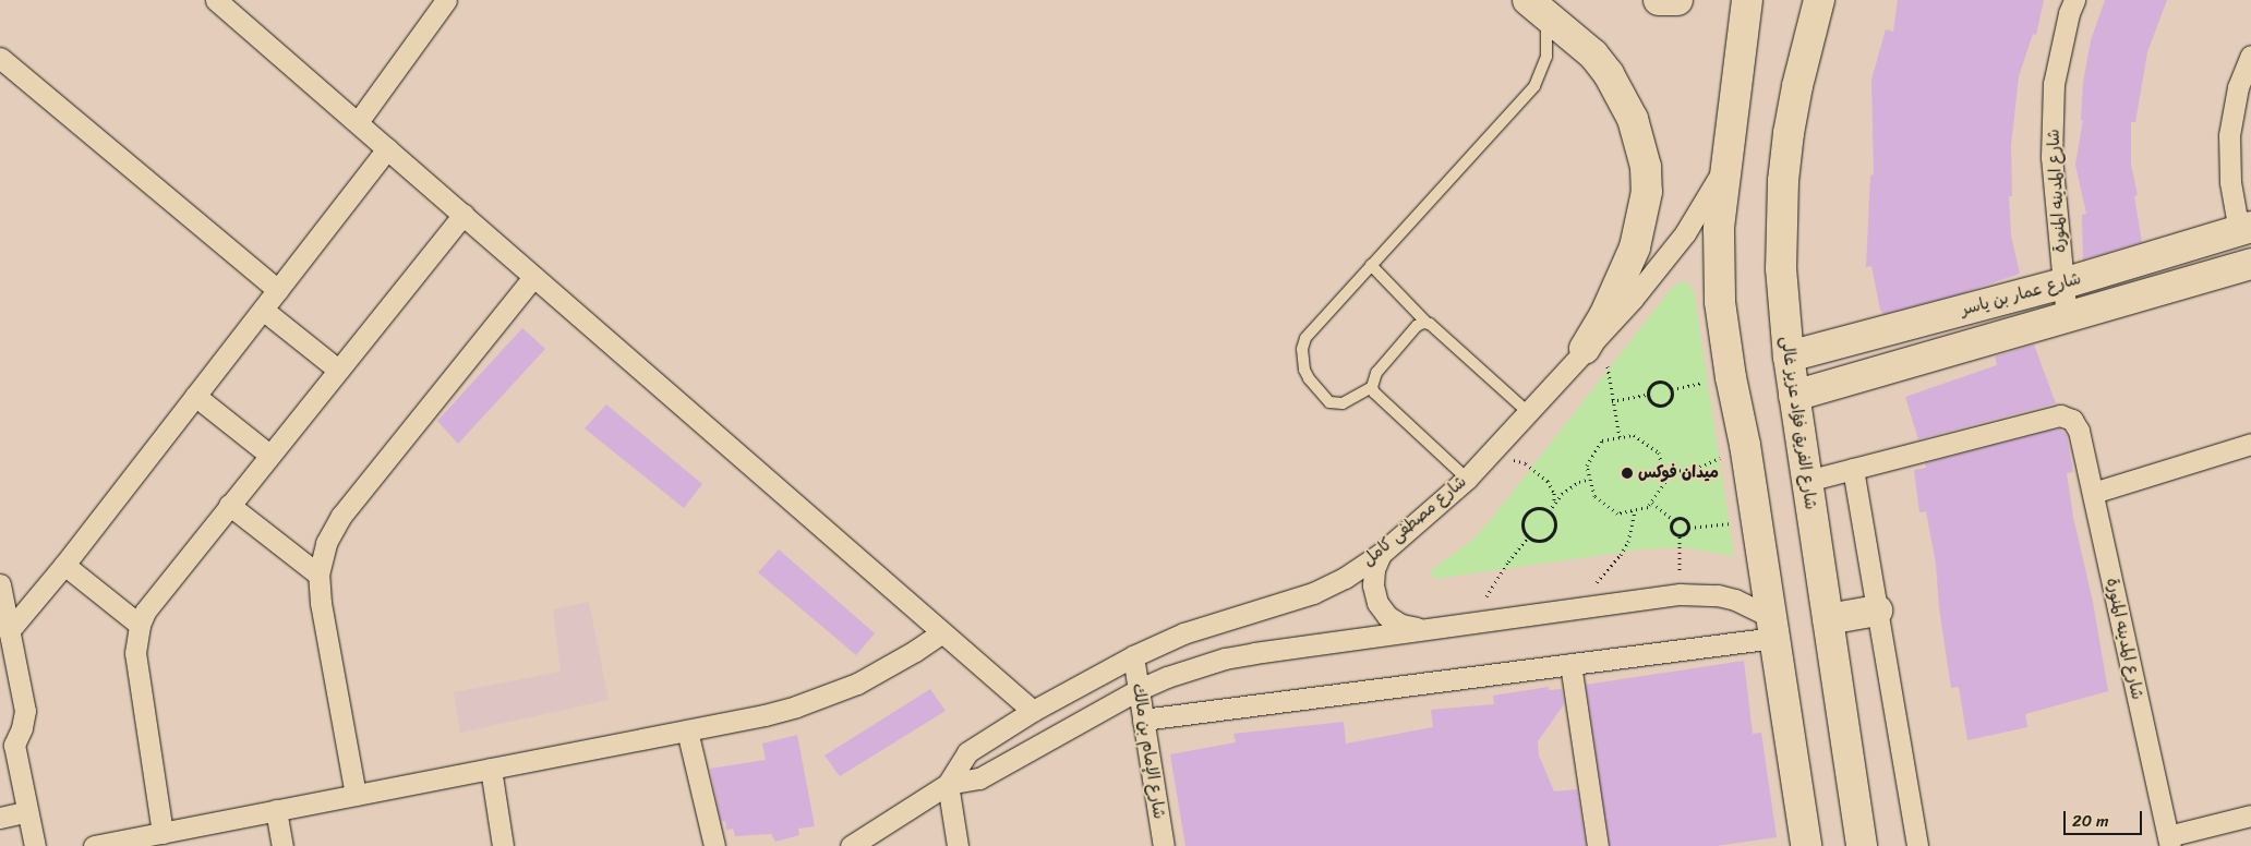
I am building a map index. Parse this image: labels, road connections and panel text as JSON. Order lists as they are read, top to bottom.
{
  "streets": {
    "street": [
      "شارع المدينه المنورة",
      "شارع عمار بن ياسر",
      "شارع الفريق فؤاد عزيز غالى",
      "شارع مصطفى كامل",
      "شارع الإمام بن مالك"
    ]
  },
  "crossings": [
    ["شارع المدينه المنورة", "شارع عمار بن ياسر"],
    ["شارع عمار بن ياسر", "شارع الفريق فؤاد عزيز غالى"],
    ["شارع مصطفى كامل", "شارع الإمام بن مالك"]
  ],
  "places": ["ميدان فوكس"],
  "scale_bar": "20 m"
}
